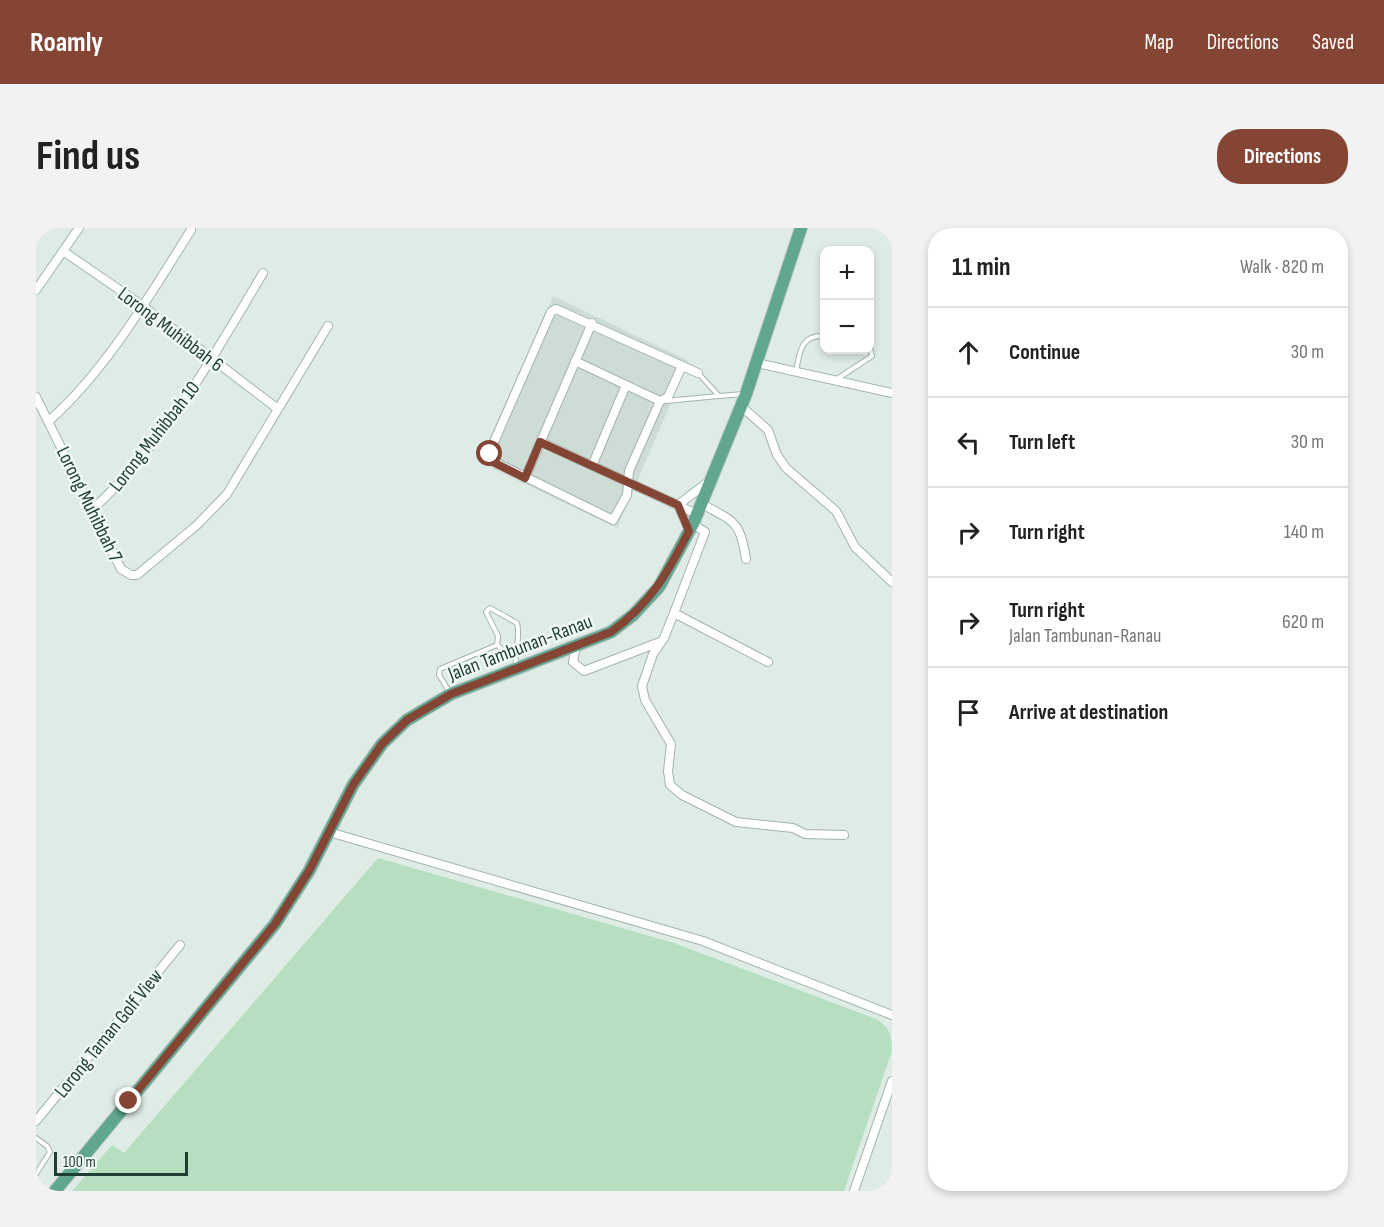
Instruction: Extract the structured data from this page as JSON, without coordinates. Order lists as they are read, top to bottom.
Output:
{
  "streets": {
    "main road": ["Jalan Tambunan-Ranau"],
    "street": [
      "Lorong Muhibbah 6",
      "Lorong Muhibbah 10",
      "Lorong Muhibbah 7",
      "Lorong Taman Golf View"
    ]
  },
  "crossings": [
    ["Lorong Muhibbah 6", "Lorong Muhibbah 10"],
    ["Lorong Muhibbah 6", "Lorong Muhibbah 7"],
    ["Lorong Muhibbah 10", "Lorong Muhibbah 7"]
  ],
  "scale_bar": "100 m",
  "page": {
    "header": "Roamly",
    "nav": ["Map", "Directions", "Saved"],
    "buttons": "Directions",
    "title": "Find us",
    "heading": ["11 min", "Walk · 820 m"],
    "map_buttons": ["+", "−"],
    "list": [
      ["Continue", "30 m"],
      ["Turn left", "30 m"],
      ["Turn right", "140 m"],
      ["Turn right", "Jalan Tambunan-Ranau", "620 m"],
      "Arrive at destination"
    ],
    "scale": "100 m"
  }
}
